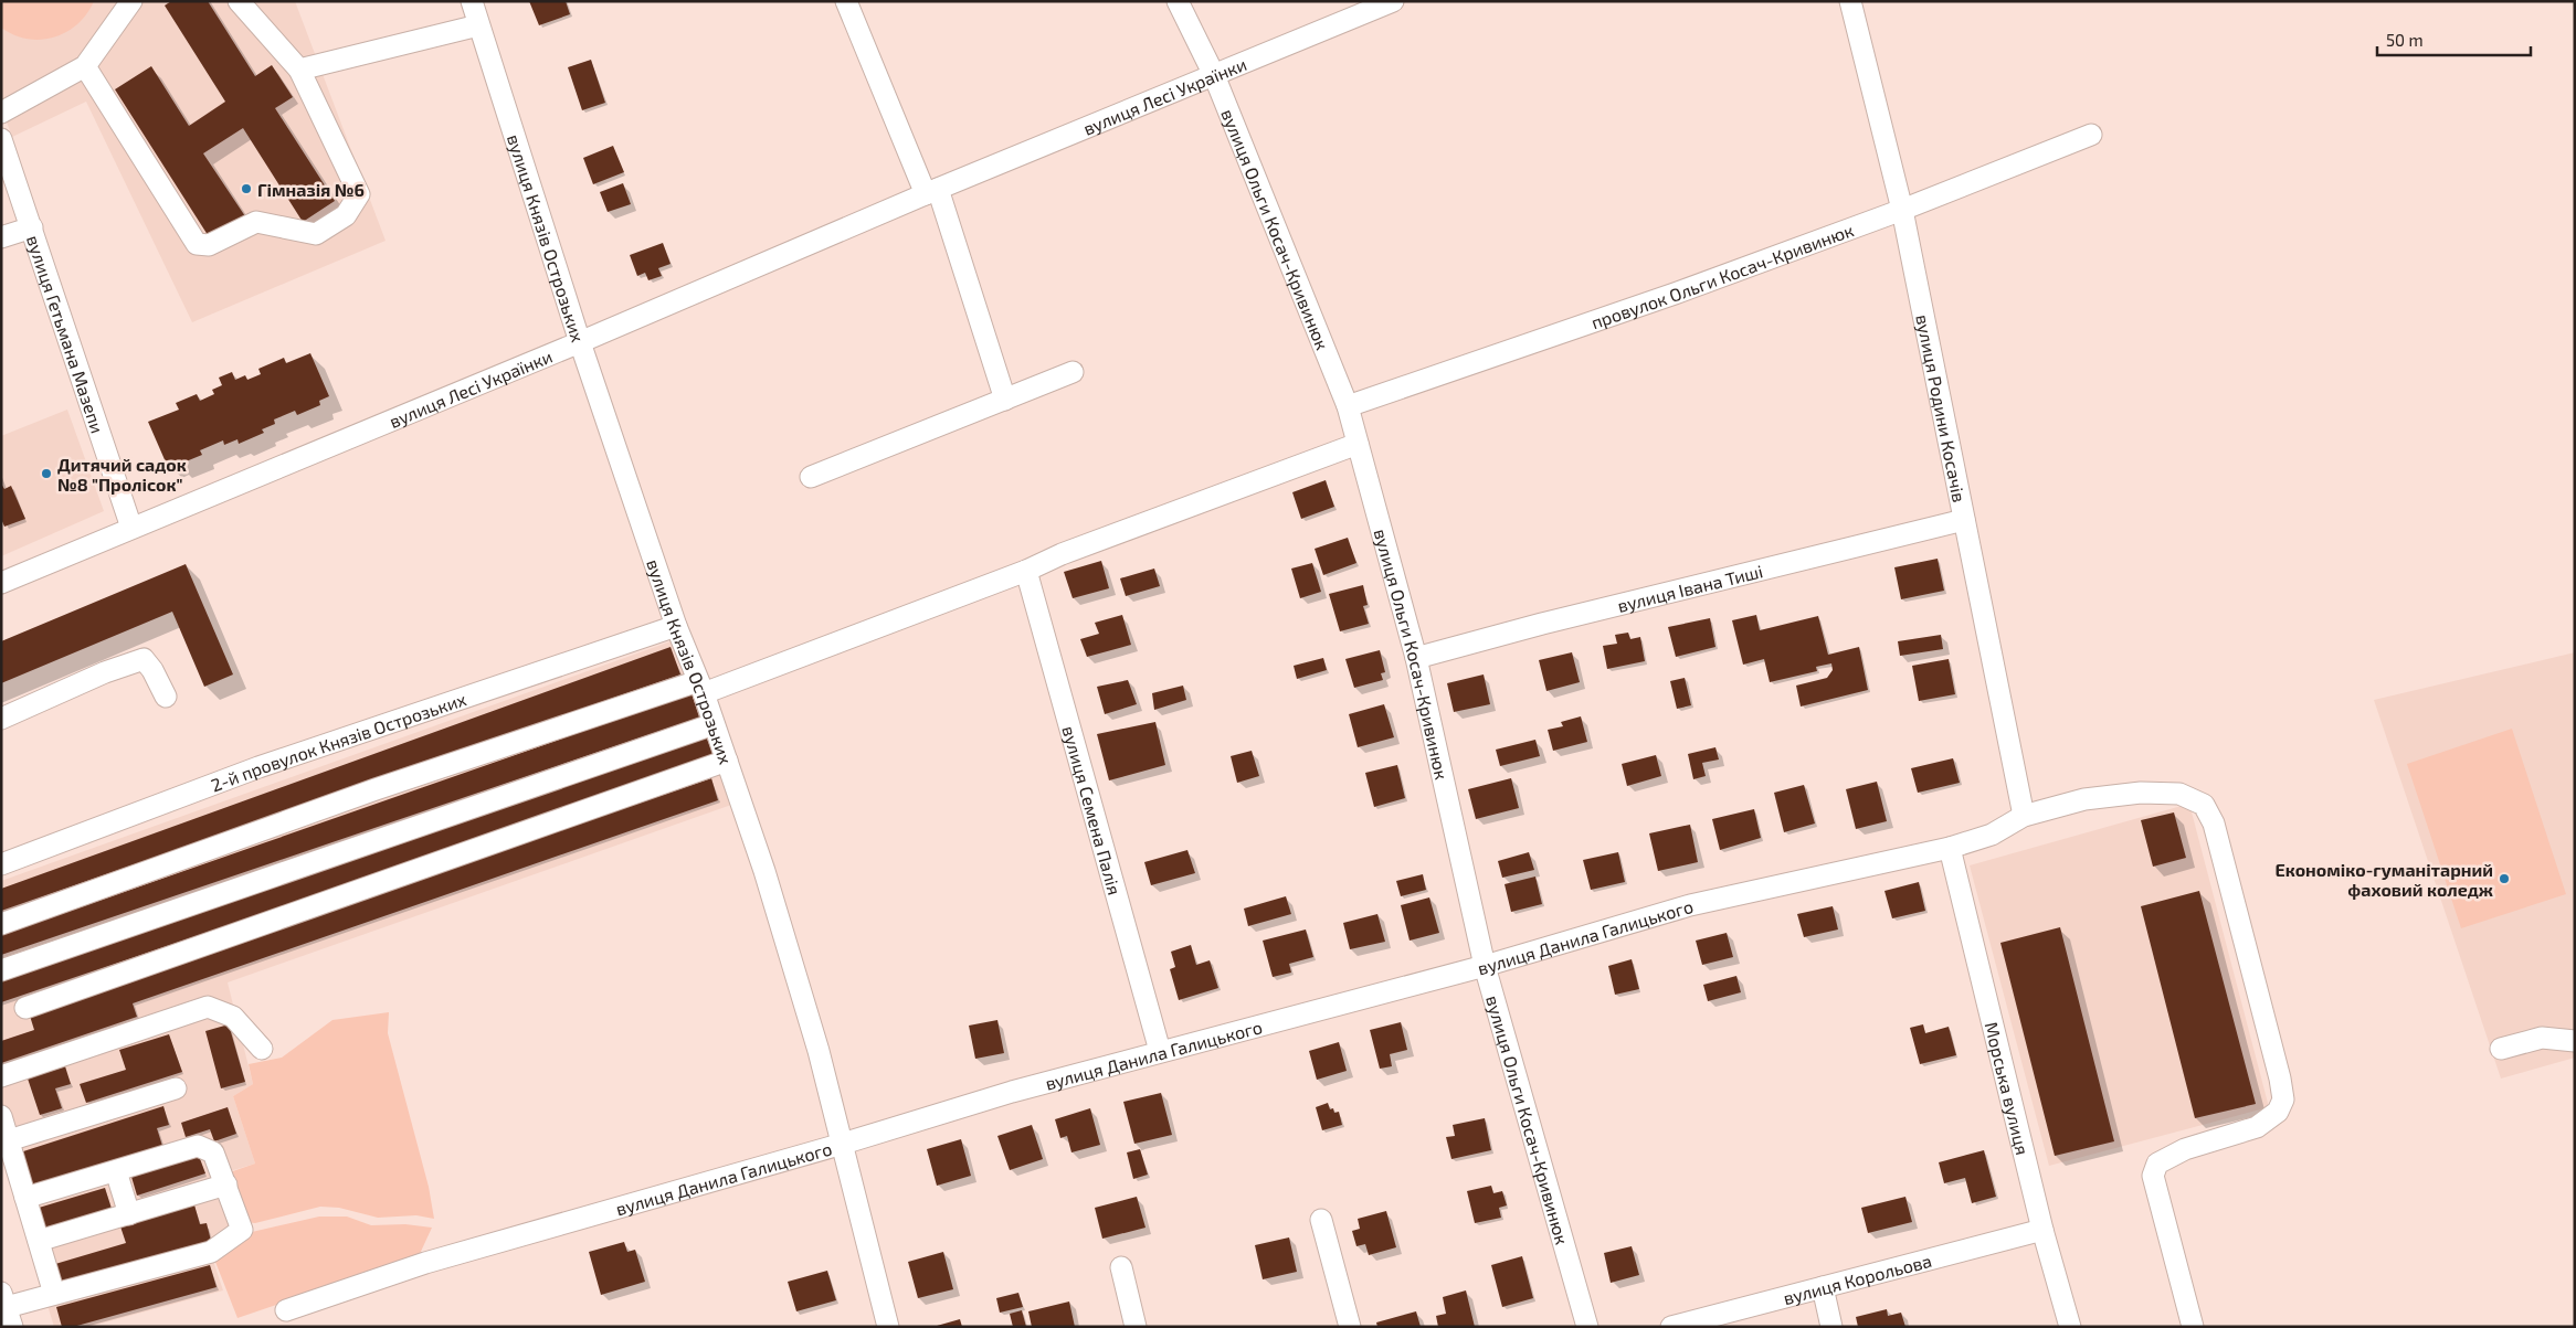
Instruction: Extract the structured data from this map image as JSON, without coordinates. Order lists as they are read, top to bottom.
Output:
{
  "streets": {
    "street": [
      "вулиця Лесі Українки",
      "вулиця Ольги Косач-Кривинюк",
      "вулиця Князів Острозьких",
      "провулок Ольги Косач-Кривинюк",
      "вулиця Гетьмана Мазепи",
      "вулиця Родини Косачів",
      "вулиця Івана Тиші",
      "2-й провулок Князів Острозьких",
      "вулиця Семена Палія",
      "вулиця Данила Галицького",
      "Морська вулиця",
      "вулиця Корольова"
    ]
  },
  "crossings": [
    ["вулиця Лесі Українки", "вулиця Ольги Косач-Кривинюк"],
    ["вулиця Лесі Українки", "вулиця Князів Острозьких"],
    ["вулиця Лесі Українки", "вулиця Гетьмана Мазепи"],
    ["вулиця Ольги Косач-Кривинюк", "провулок Ольги Косач-Кривинюк"],
    ["вулиця Ольги Косач-Кривинюк", "вулиця Івана Тиші"],
    ["вулиця Ольги Косач-Кривинюк", "вулиця Данила Галицького"],
    ["вулиця Князів Острозьких", "2-й провулок Князів Острозьких"],
    ["вулиця Князів Острозьких", "вулиця Данила Галицького"],
    ["провулок Ольги Косач-Кривинюк", "вулиця Родини Косачів"],
    ["вулиця Родини Косачів", "вулиця Івана Тиші"],
    ["вулиця Родини Косачів", "вулиця Данила Галицького"],
    ["вулиця Семена Палія", "вулиця Данила Галицького"],
    ["вулиця Данила Галицького", "Морська вулиця"],
    ["Морська вулиця", "вулиця Корольова"]
  ],
  "places": ["Гімназія №6", "Дитячий садок №8 \"Пролісок\"", "Економіко-гуманітарний фаховий коледж"],
  "scale_bar": "50 m"
}
